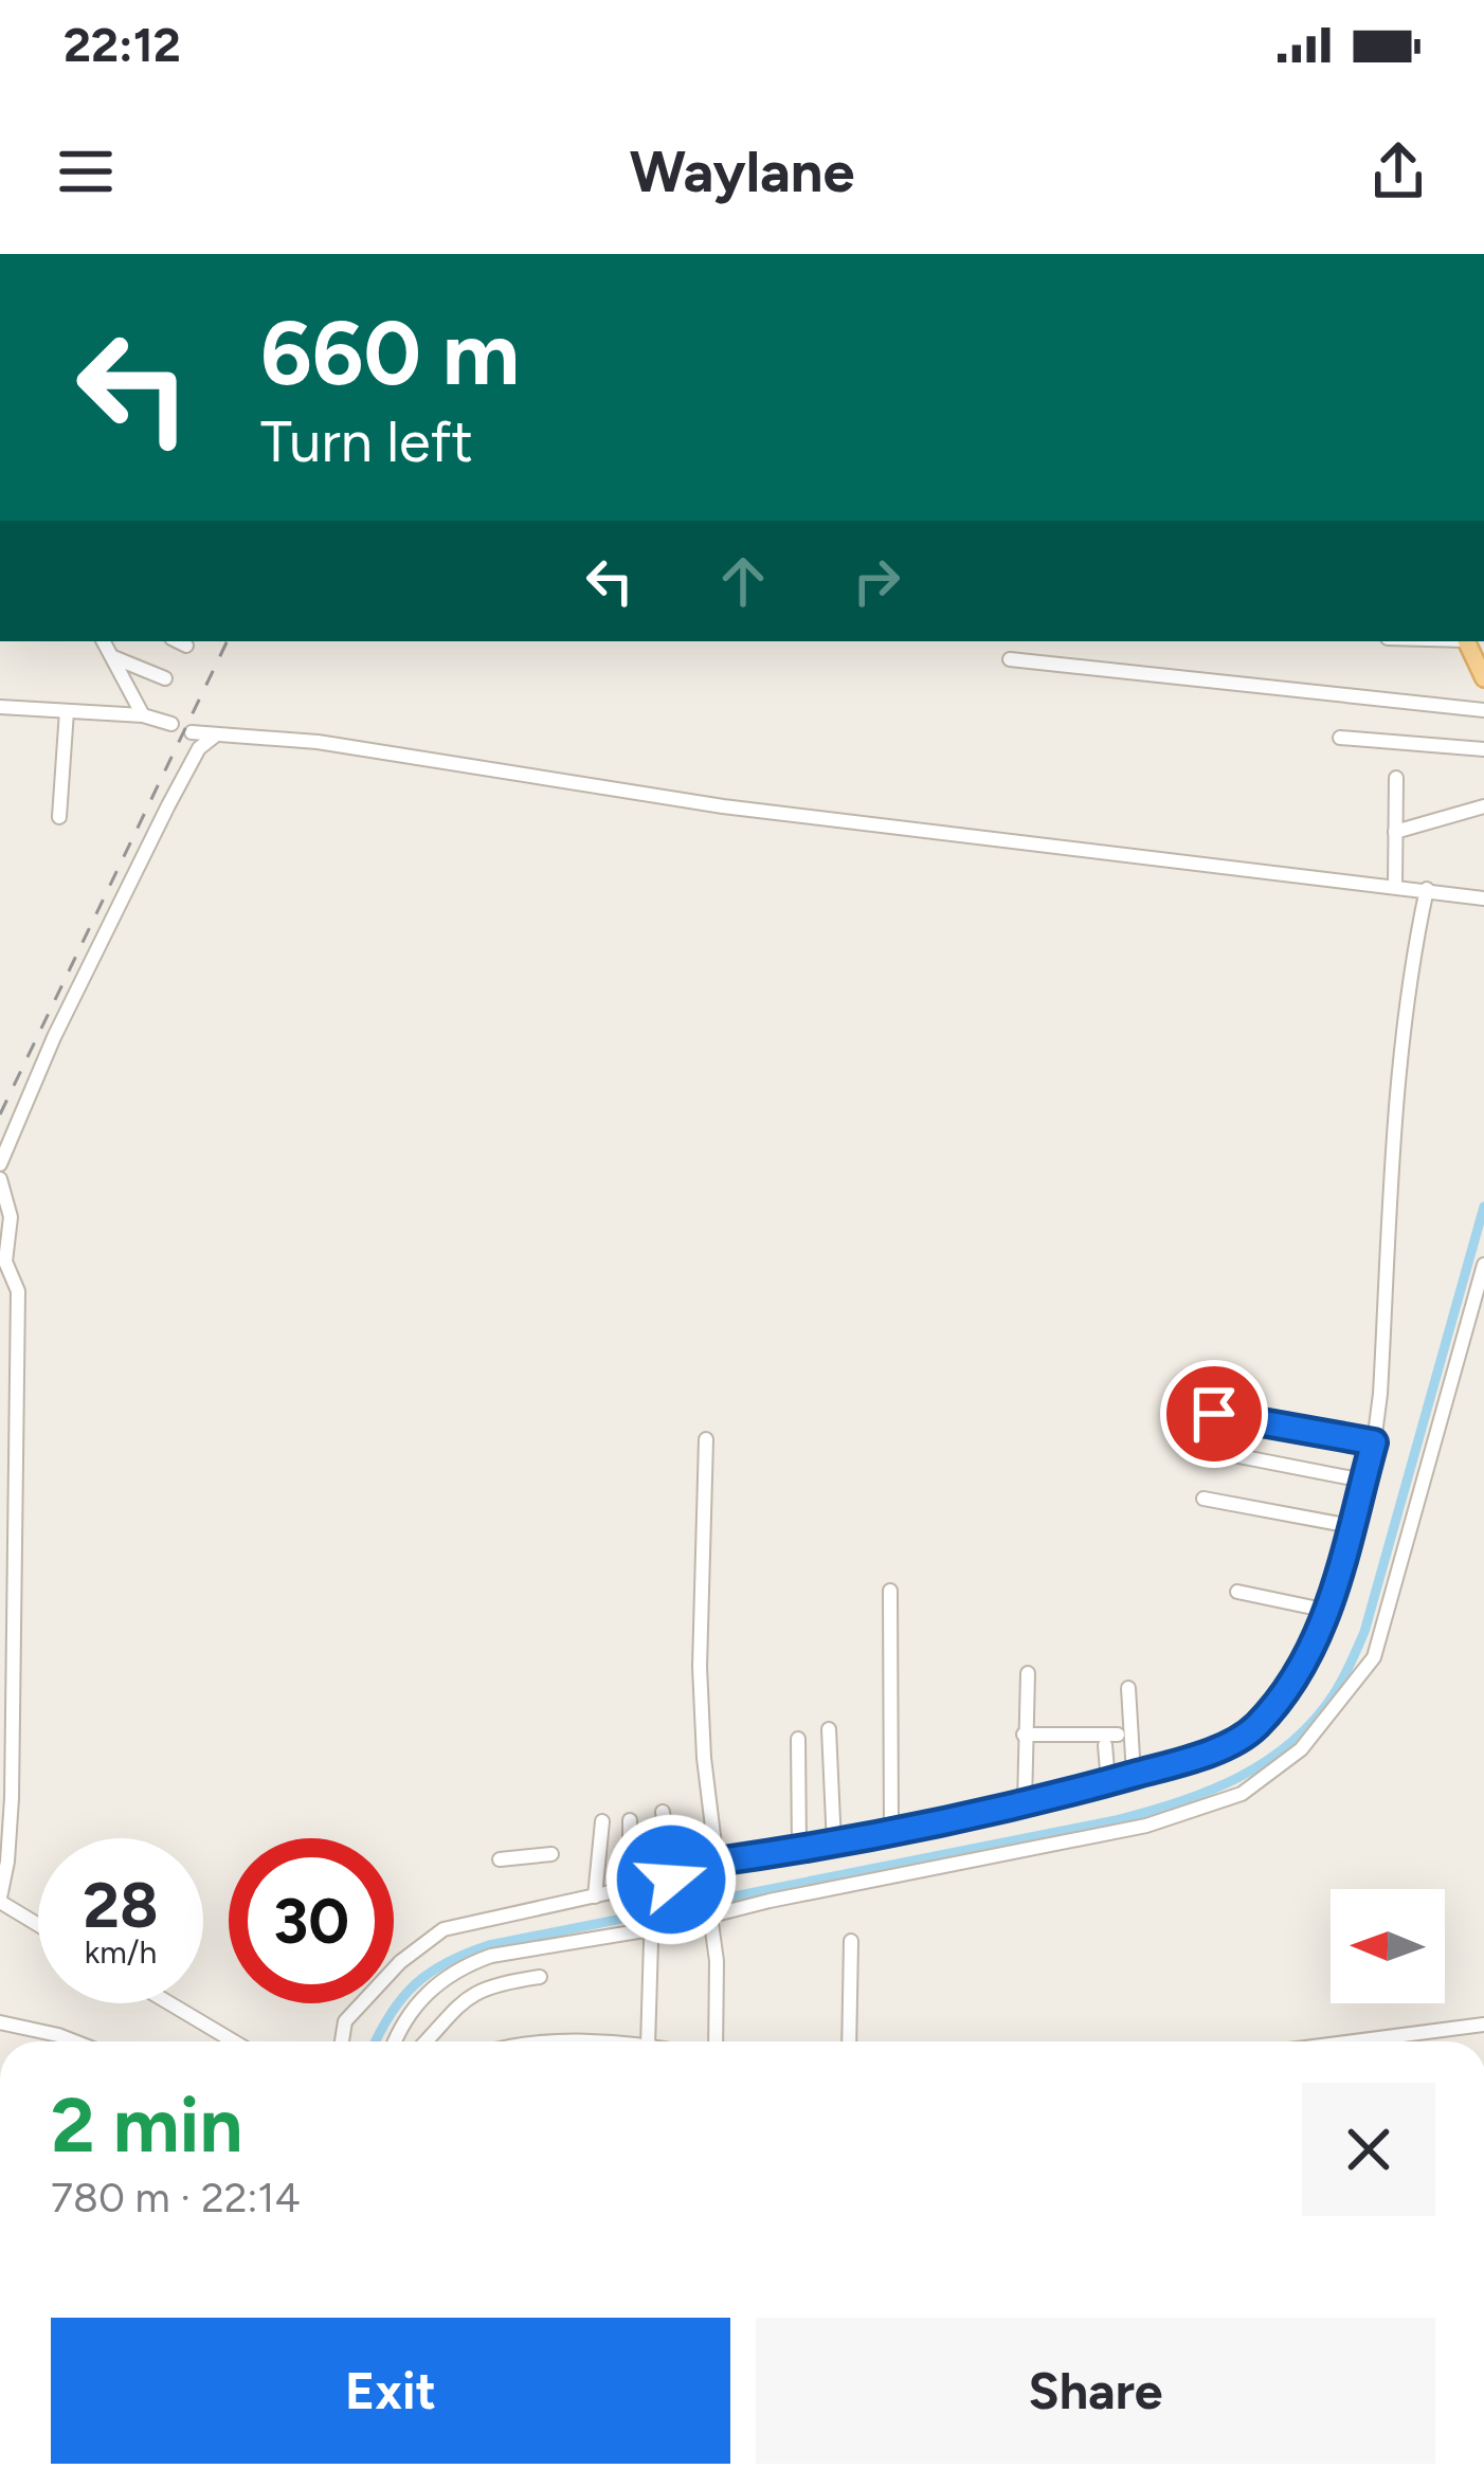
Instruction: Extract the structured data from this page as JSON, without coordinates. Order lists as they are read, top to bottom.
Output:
{
  "north": "left",
  "page": {
    "status": "22:12",
    "header": "Waylane",
    "turn": ["660 m", "Turn left"],
    "speed": "28 km/h",
    "limit": "30",
    "heading": ["2 min", "780 m · 22:14"],
    "buttons": ["Exit", "Share"]
  }
}
